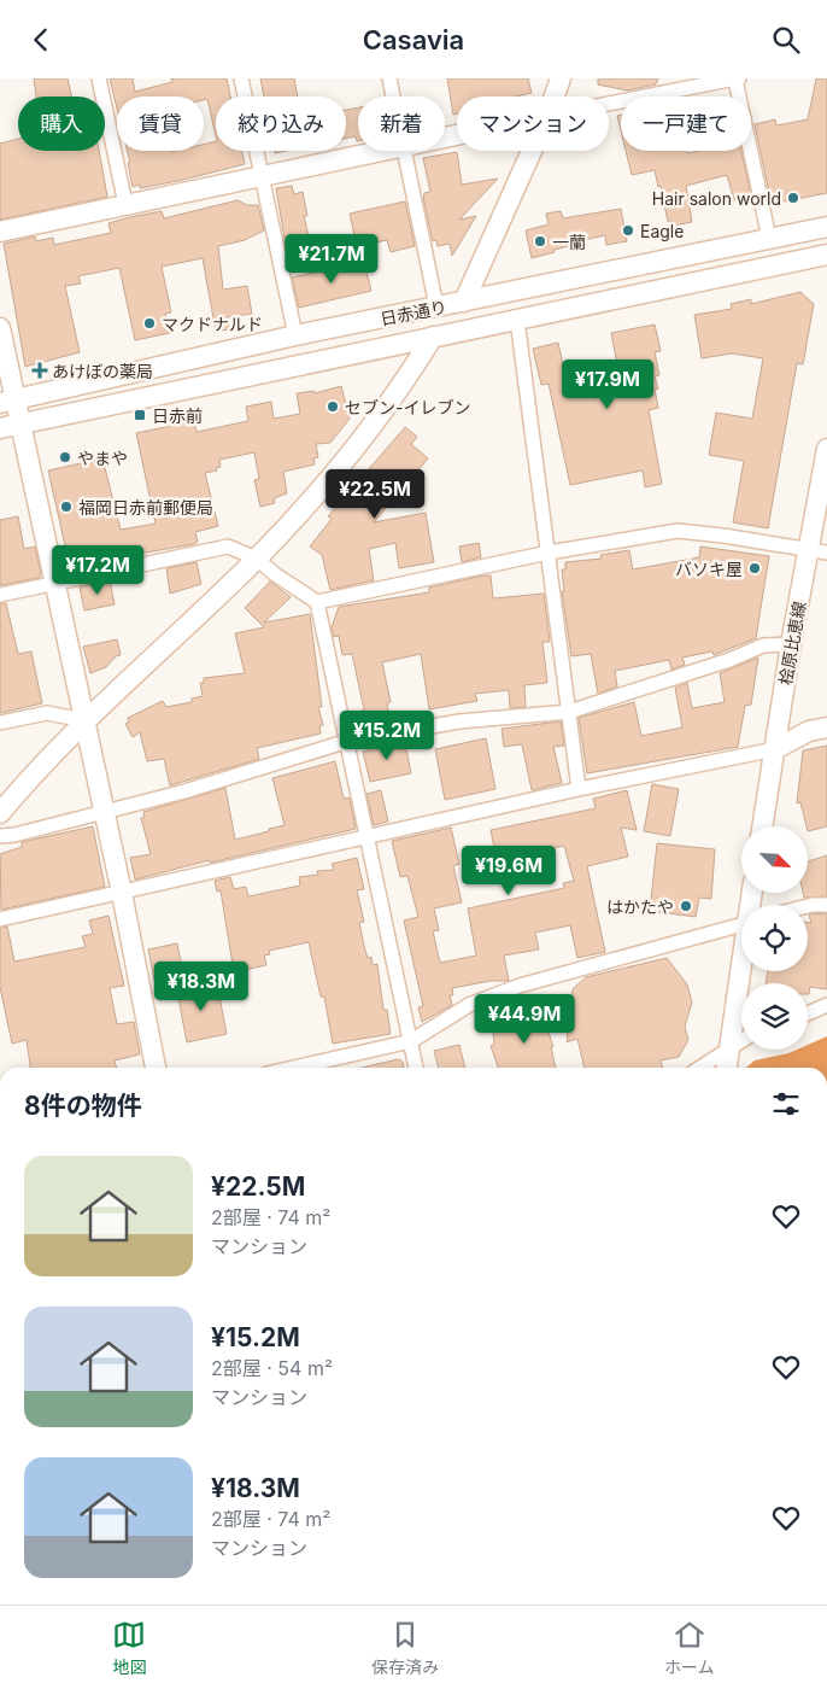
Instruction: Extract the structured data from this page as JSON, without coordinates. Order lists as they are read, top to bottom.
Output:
{
  "streets": {
    "street": ["日赤通り", "桧原比恵線"]
  },
  "places": {
    "other": [
      "Hair salon world",
      "Eagle",
      "一蘭",
      "マクドナルド",
      "セブン-イレブン",
      "やまや",
      "福岡日赤前郵便局",
      "バソキ屋",
      "はかたや"
    ],
    "health": ["あけぼの薬局"],
    "transit": ["日赤前"]
  },
  "north": "bottom right",
  "page": {
    "header": "Casavia",
    "chip": [
      "購入",
      "賃貸",
      "絞り込み",
      "新着",
      "マンション",
      "一戸建て"
    ],
    "price": [
      "¥21.7M",
      "¥17.9M",
      "¥22.5M",
      "¥17.2M",
      "¥15.2M",
      "¥19.6M",
      "¥18.3M",
      "¥44.9M"
    ],
    "heading": "8件の物件",
    "list": [
      {
        "name": "¥22.5M",
        "note": "2部屋 · 74 m² · マンション"
      },
      {
        "name": "¥15.2M",
        "note": "2部屋 · 54 m² · マンション"
      },
      {
        "name": "¥18.3M",
        "note": "2部屋 · 74 m² · マンション"
      }
    ],
    "tabs": ["地図", "保存済み", "ホーム"]
  }
}
